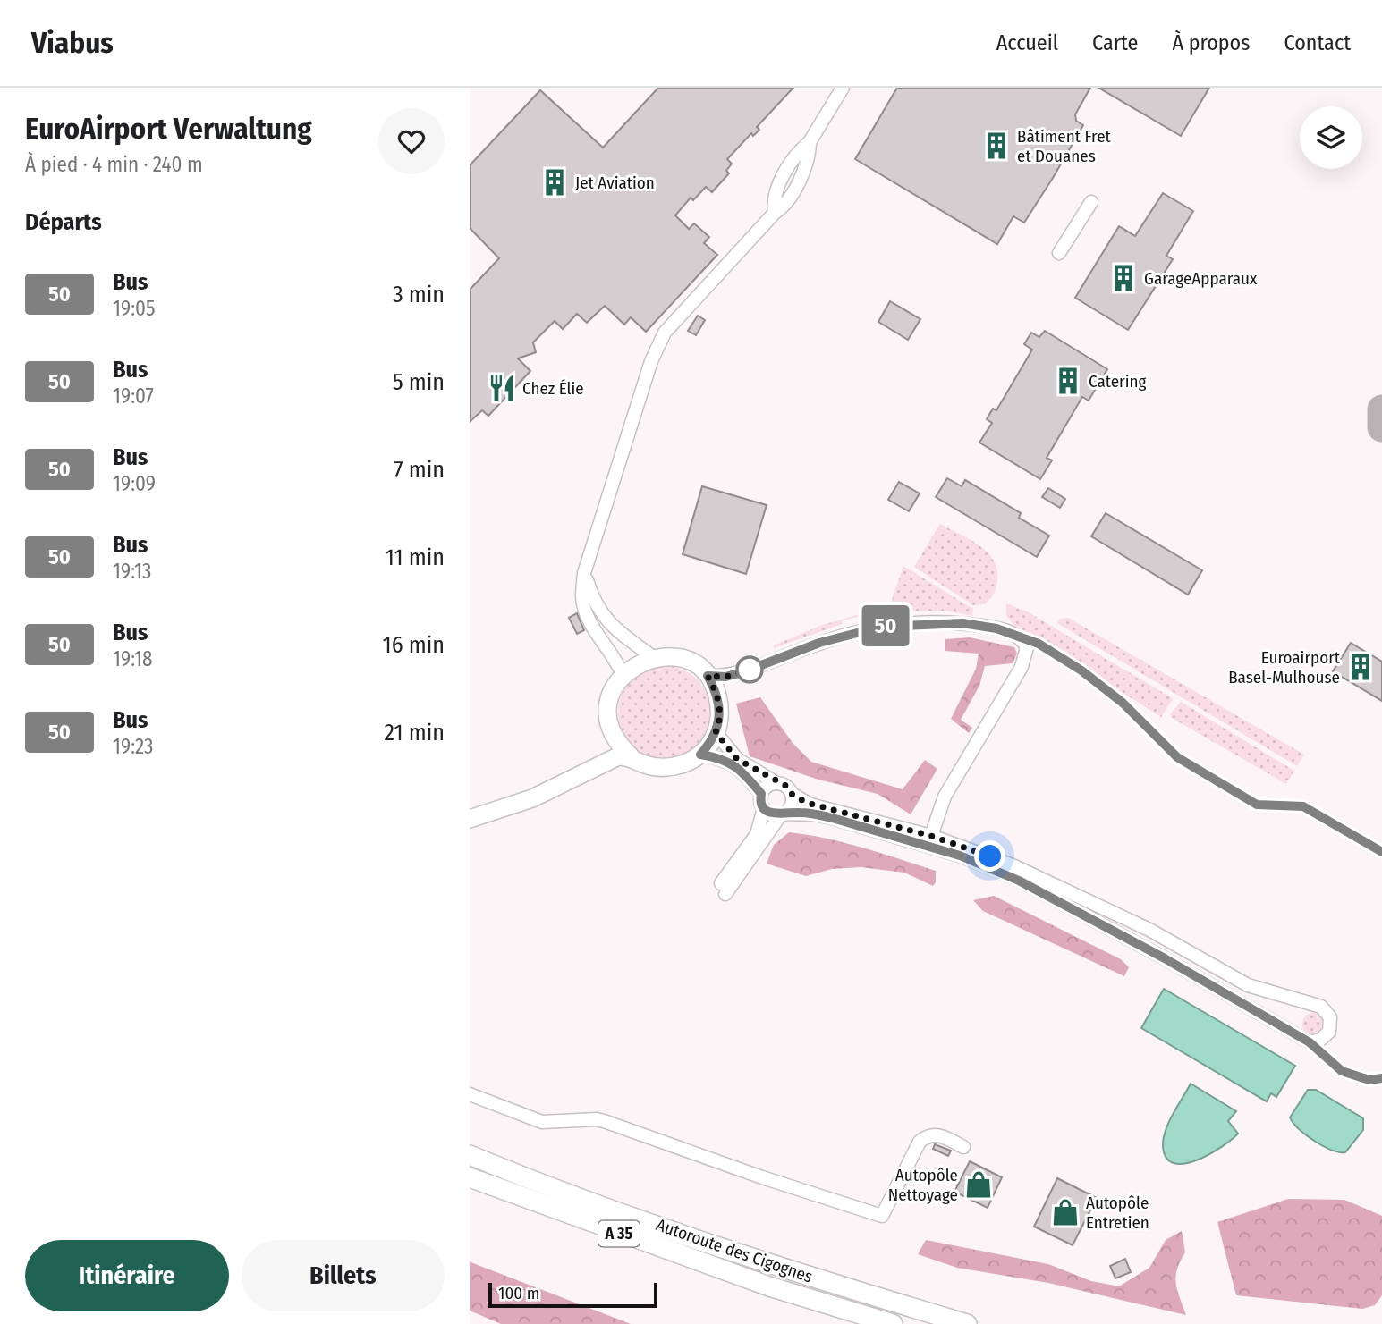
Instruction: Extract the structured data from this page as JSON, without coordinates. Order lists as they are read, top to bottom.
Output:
{
  "streets": {
    "highway": ["A 35", "Autoroute des Cigognes"]
  },
  "places": {
    "building": [
      "Bâtiment Fret et Douanes",
      "Jet Aviation",
      "GarageApparaux",
      "Catering",
      "Euroairport Basel-Mulhouse"
    ],
    "restaurant": ["Chez Élie"],
    "shop": ["Autopôle Nettoyage", "Autopôle Entretien"]
  },
  "lines": ["bus line 50"],
  "scale_bar": "100 m",
  "page": {
    "header": "Viabus",
    "nav": [
      "Accueil",
      "Carte",
      "À propos",
      "Contact"
    ],
    "heading": [
      ["EuroAirport Verwaltung", "À pied · 4 min · 240 m"],
      "Départs"
    ],
    "on_map": "50",
    "list": [
      {
        "mark": "50",
        "name": "Bus",
        "note": "19:05",
        "value": "3 min"
      },
      {
        "mark": "50",
        "name": "Bus",
        "note": "19:07",
        "value": "5 min"
      },
      {
        "mark": "50",
        "name": "Bus",
        "note": "19:09",
        "value": "7 min"
      },
      {
        "mark": "50",
        "name": "Bus",
        "note": "19:13",
        "value": "11 min"
      },
      {
        "mark": "50",
        "name": "Bus",
        "note": "19:18",
        "value": "16 min"
      },
      {
        "mark": "50",
        "name": "Bus",
        "note": "19:23",
        "value": "21 min"
      }
    ],
    "buttons": ["Itinéraire", "Billets"],
    "scale": "100 m"
  }
}
